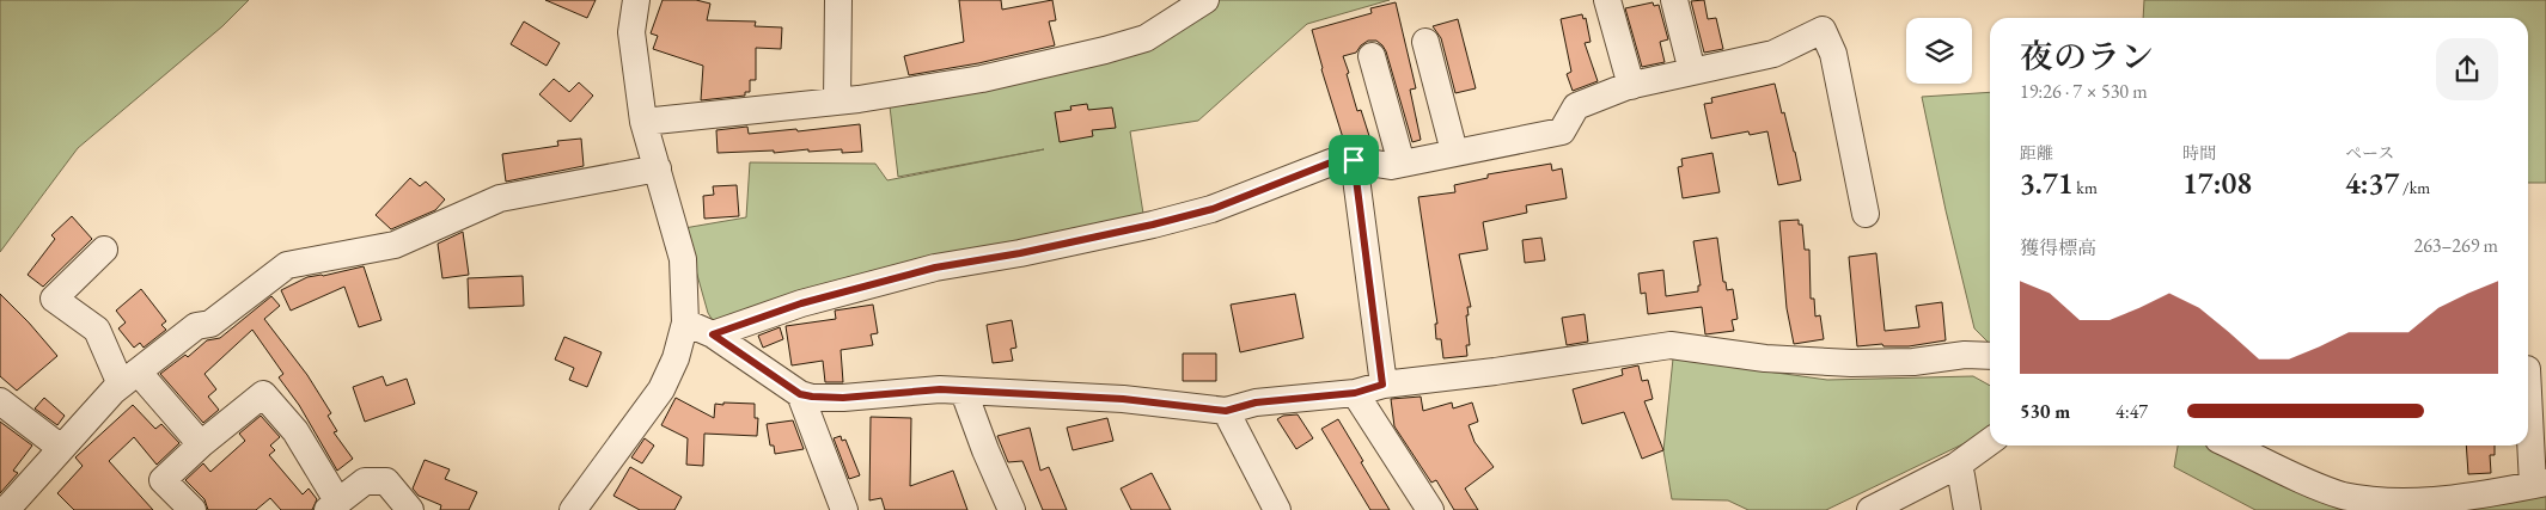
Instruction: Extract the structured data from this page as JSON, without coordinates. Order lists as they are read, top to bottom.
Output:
{
  "page": {
    "heading": ["夜のラン", "19:26 · 7 × 530 m"],
    "stats": [
      ["距離", "3.71 km"],
      ["時間", "17:08"],
      ["ペース", "4:37 /km"]
    ],
    "chart": ["獲得標高", "263–269 m"],
    "list": [
      {
        "name": "530 m",
        "note": "4:47"
      }
    ]
  }
}
